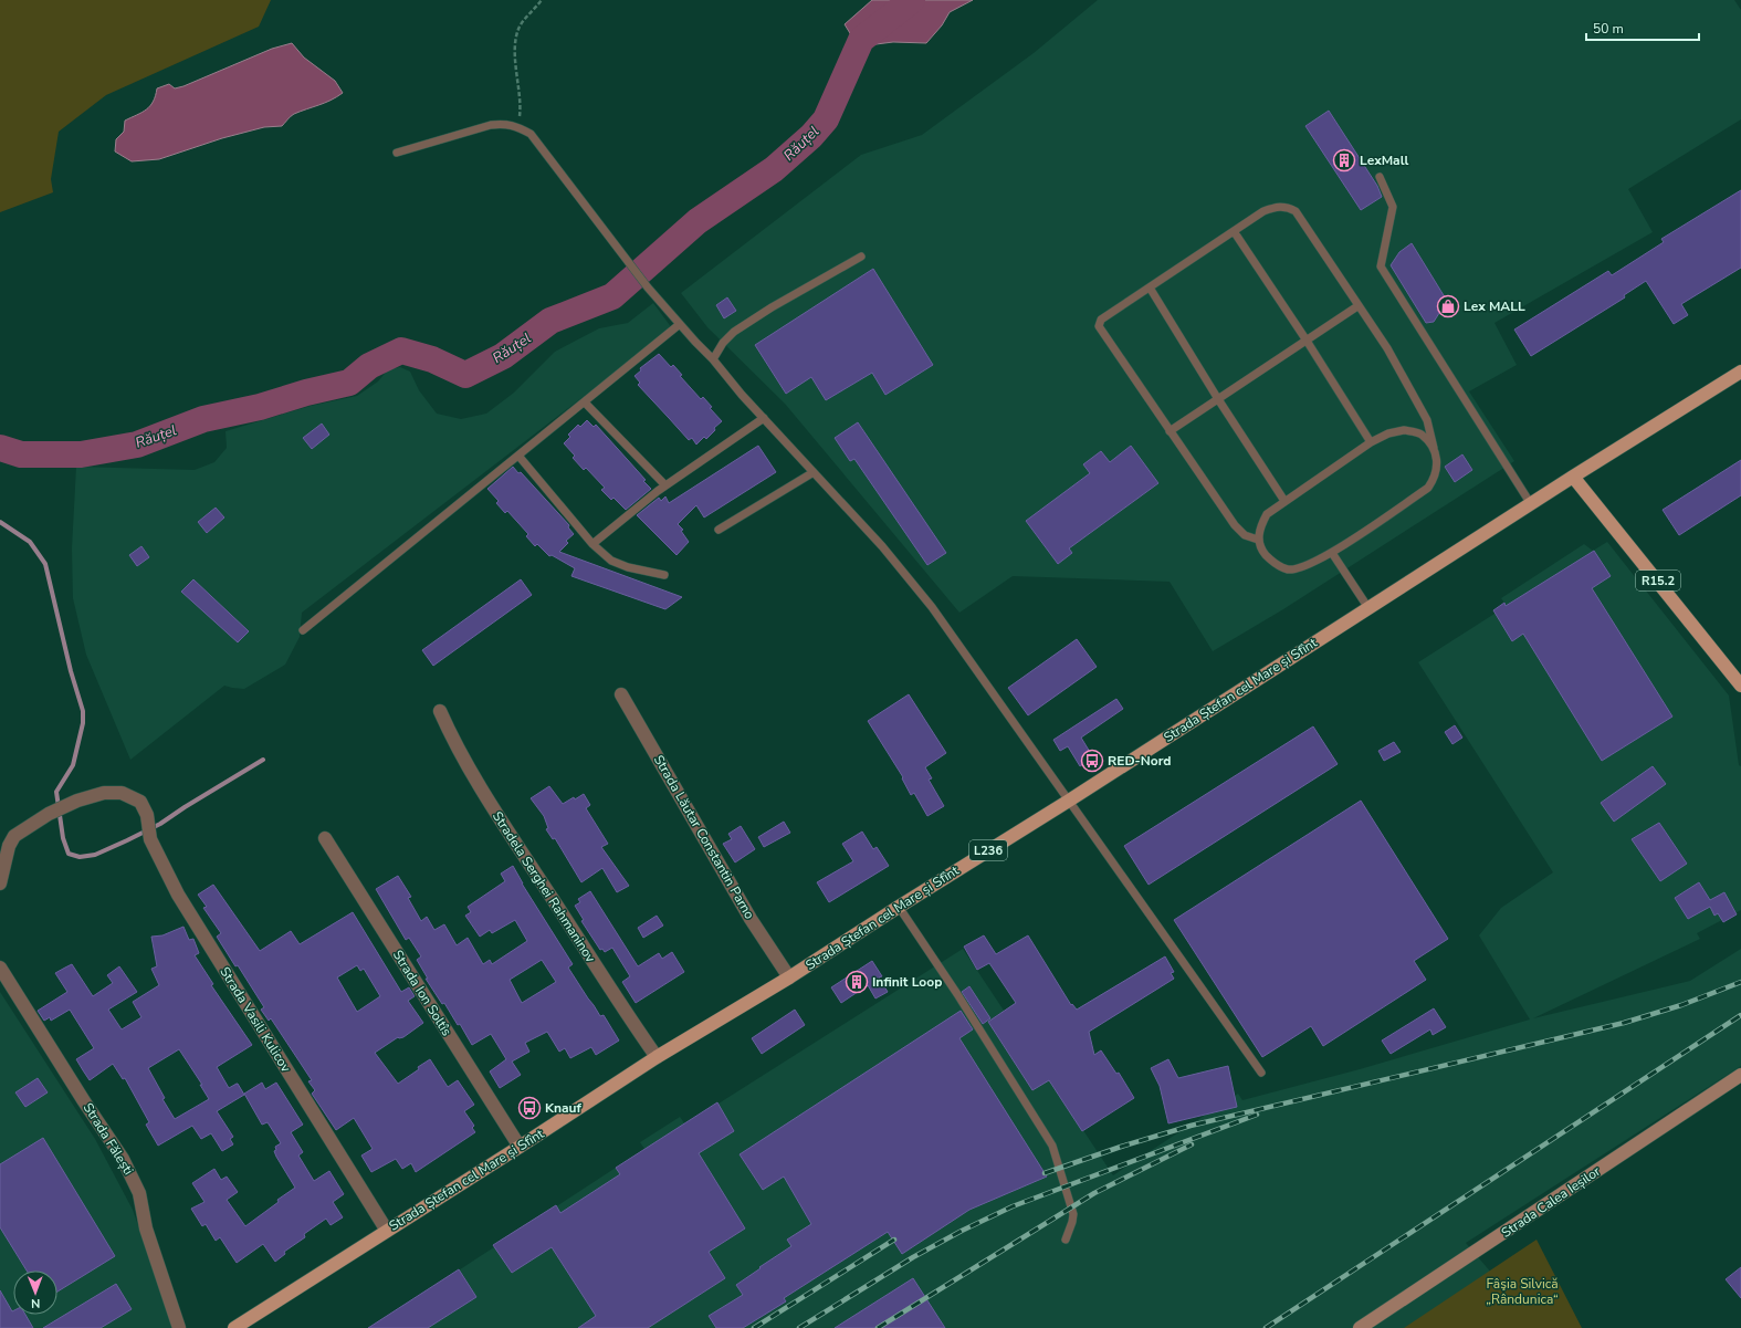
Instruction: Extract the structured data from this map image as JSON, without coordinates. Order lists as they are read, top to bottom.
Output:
{
  "streets": {
    "main road": ["R15.2", "Strada Ștefan cel Mare și Sfînt", "L236"],
    "street": [
      "Strada Lăutar Constantin Parno",
      "Stradela Serghei Rahmaninov",
      "Strada Ion Soltîs",
      "Strada Vasili Kulicov",
      "Strada Fălești",
      "Strada Calea Ieșilor"
    ]
  },
  "crossings": [
    ["R15.2", "Strada Ștefan cel Mare și Sfînt"],
    ["Strada Ștefan cel Mare și Sfînt", "Strada Lăutar Constantin Parno"],
    ["Strada Ștefan cel Mare și Sfînt", "Stradela Serghei Rahmaninov"],
    ["Strada Ștefan cel Mare și Sfînt", "Strada Ion Soltîs"],
    ["Strada Ștefan cel Mare și Sfînt", "Strada Vasili Kulicov"]
  ],
  "water": ["Răuțel"],
  "parks": ["Fâşia Silvică „Rândunica“"],
  "places": {
    "building": ["LexMall", "Infinit Loop"],
    "shop": ["Lex MALL"],
    "bus stop": ["RED-Nord", "Knauf"]
  },
  "scale_bar": "50 m",
  "north": "bottom"
}
